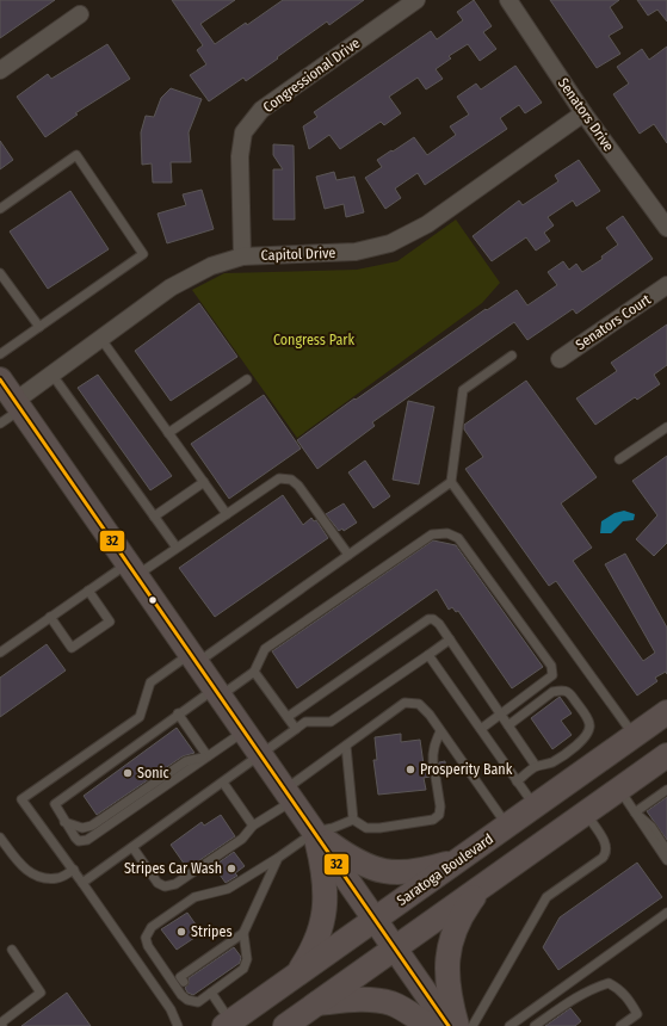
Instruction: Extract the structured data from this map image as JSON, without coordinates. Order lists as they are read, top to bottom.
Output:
{
  "streets": {
    "main road": ["Saratoga Boulevard"],
    "street": [
      "Congressional Drive",
      "Senators Drive",
      "Capitol Drive",
      "Senators Court"
    ]
  },
  "crossings": [
    ["Congressional Drive", "Capitol Drive"],
    ["Senators Drive", "Capitol Drive"]
  ],
  "parks": ["Congress Park"],
  "places": [
    "Prosperity Bank",
    "Sonic",
    "Stripes Car Wash",
    "Stripes"
  ],
  "lines": ["transit line 32"]
}
